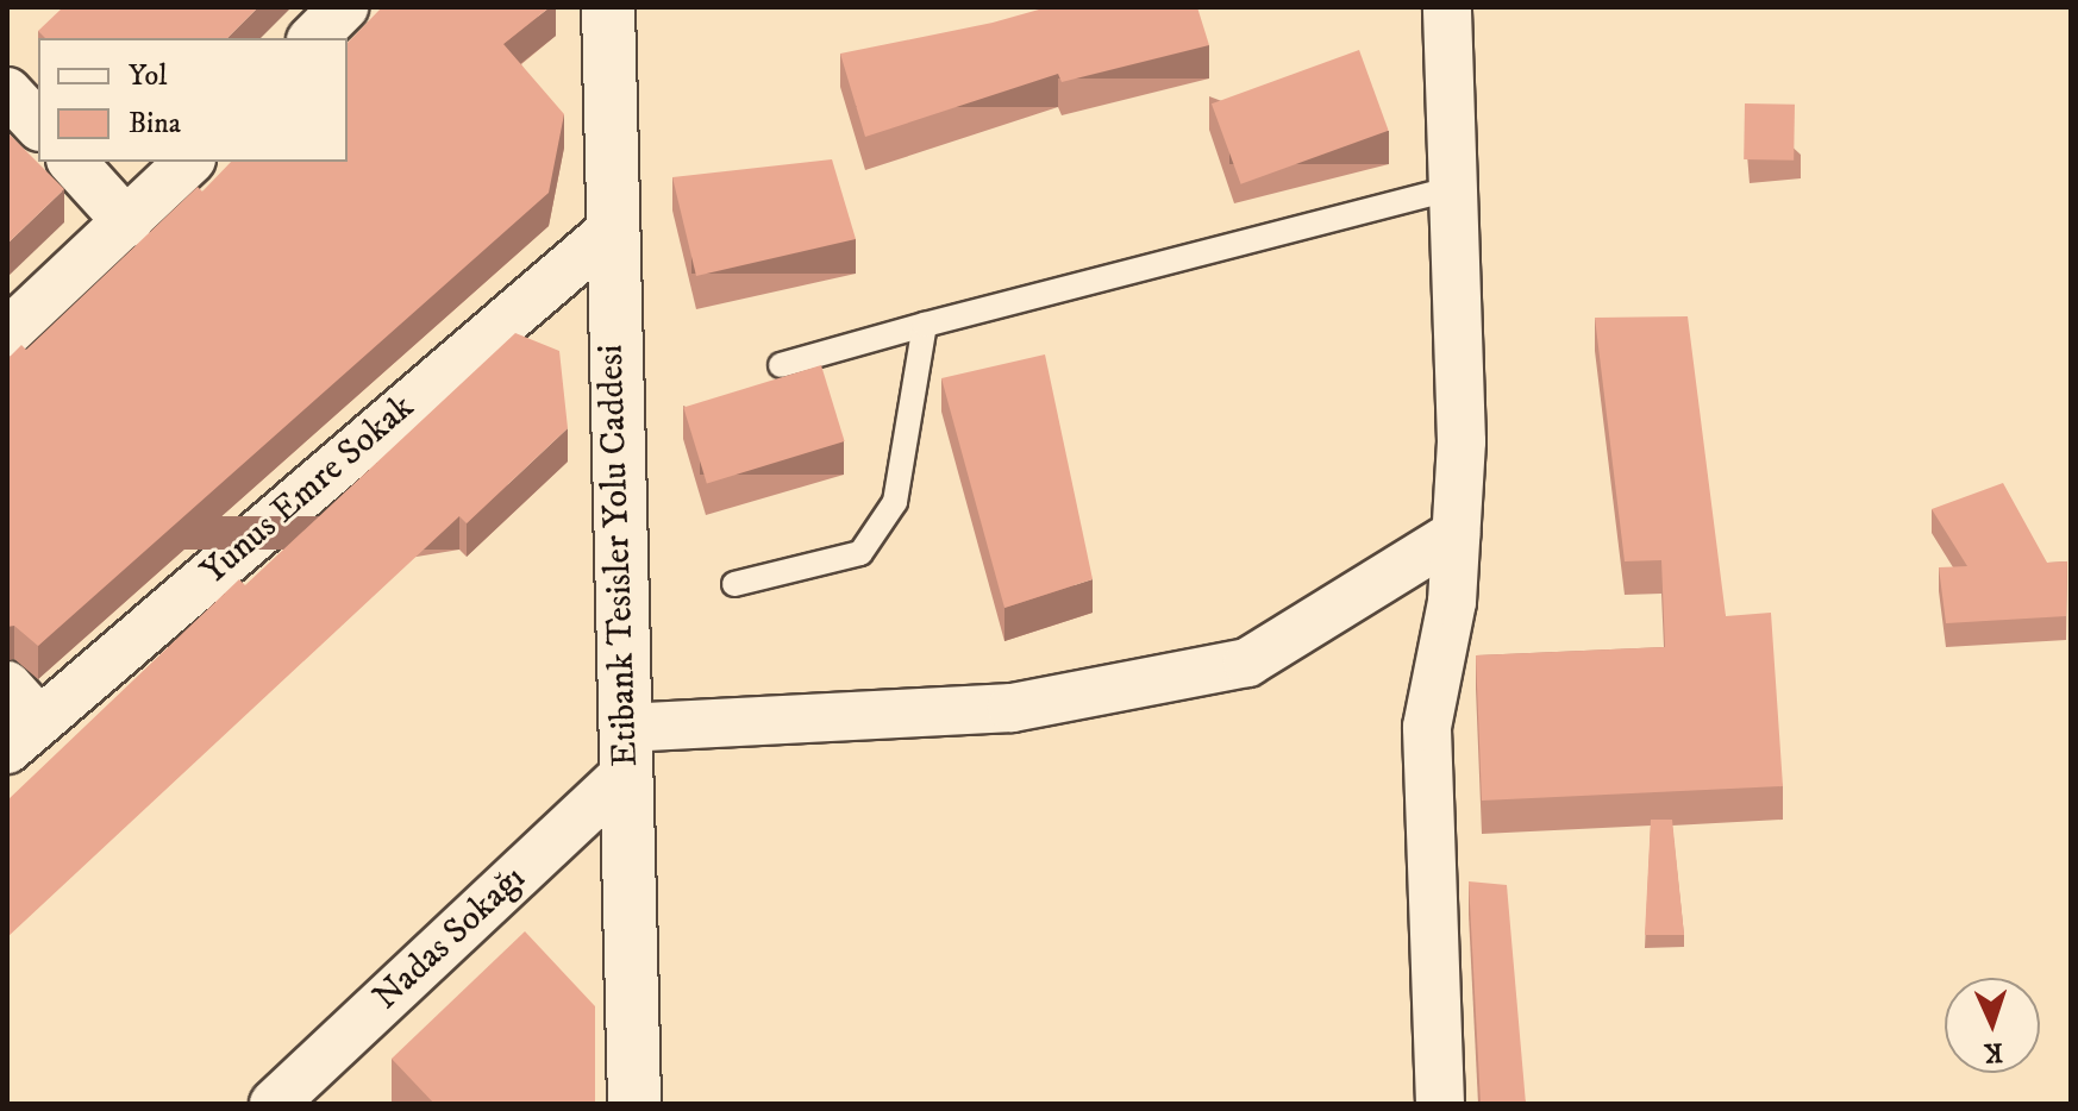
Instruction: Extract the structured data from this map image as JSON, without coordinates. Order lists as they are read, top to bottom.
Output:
{
  "streets": {
    "street": ["Yunus Emre Sokak", "Etibank Tesisler Yolu Caddesi", "Nadas Sokağı"]
  },
  "crossings": [
    ["Yunus Emre Sokak", "Etibank Tesisler Yolu Caddesi"],
    ["Etibank Tesisler Yolu Caddesi", "Nadas Sokağı"]
  ],
  "legend": ["Yol", "Bina"],
  "north": "bottom"
}
